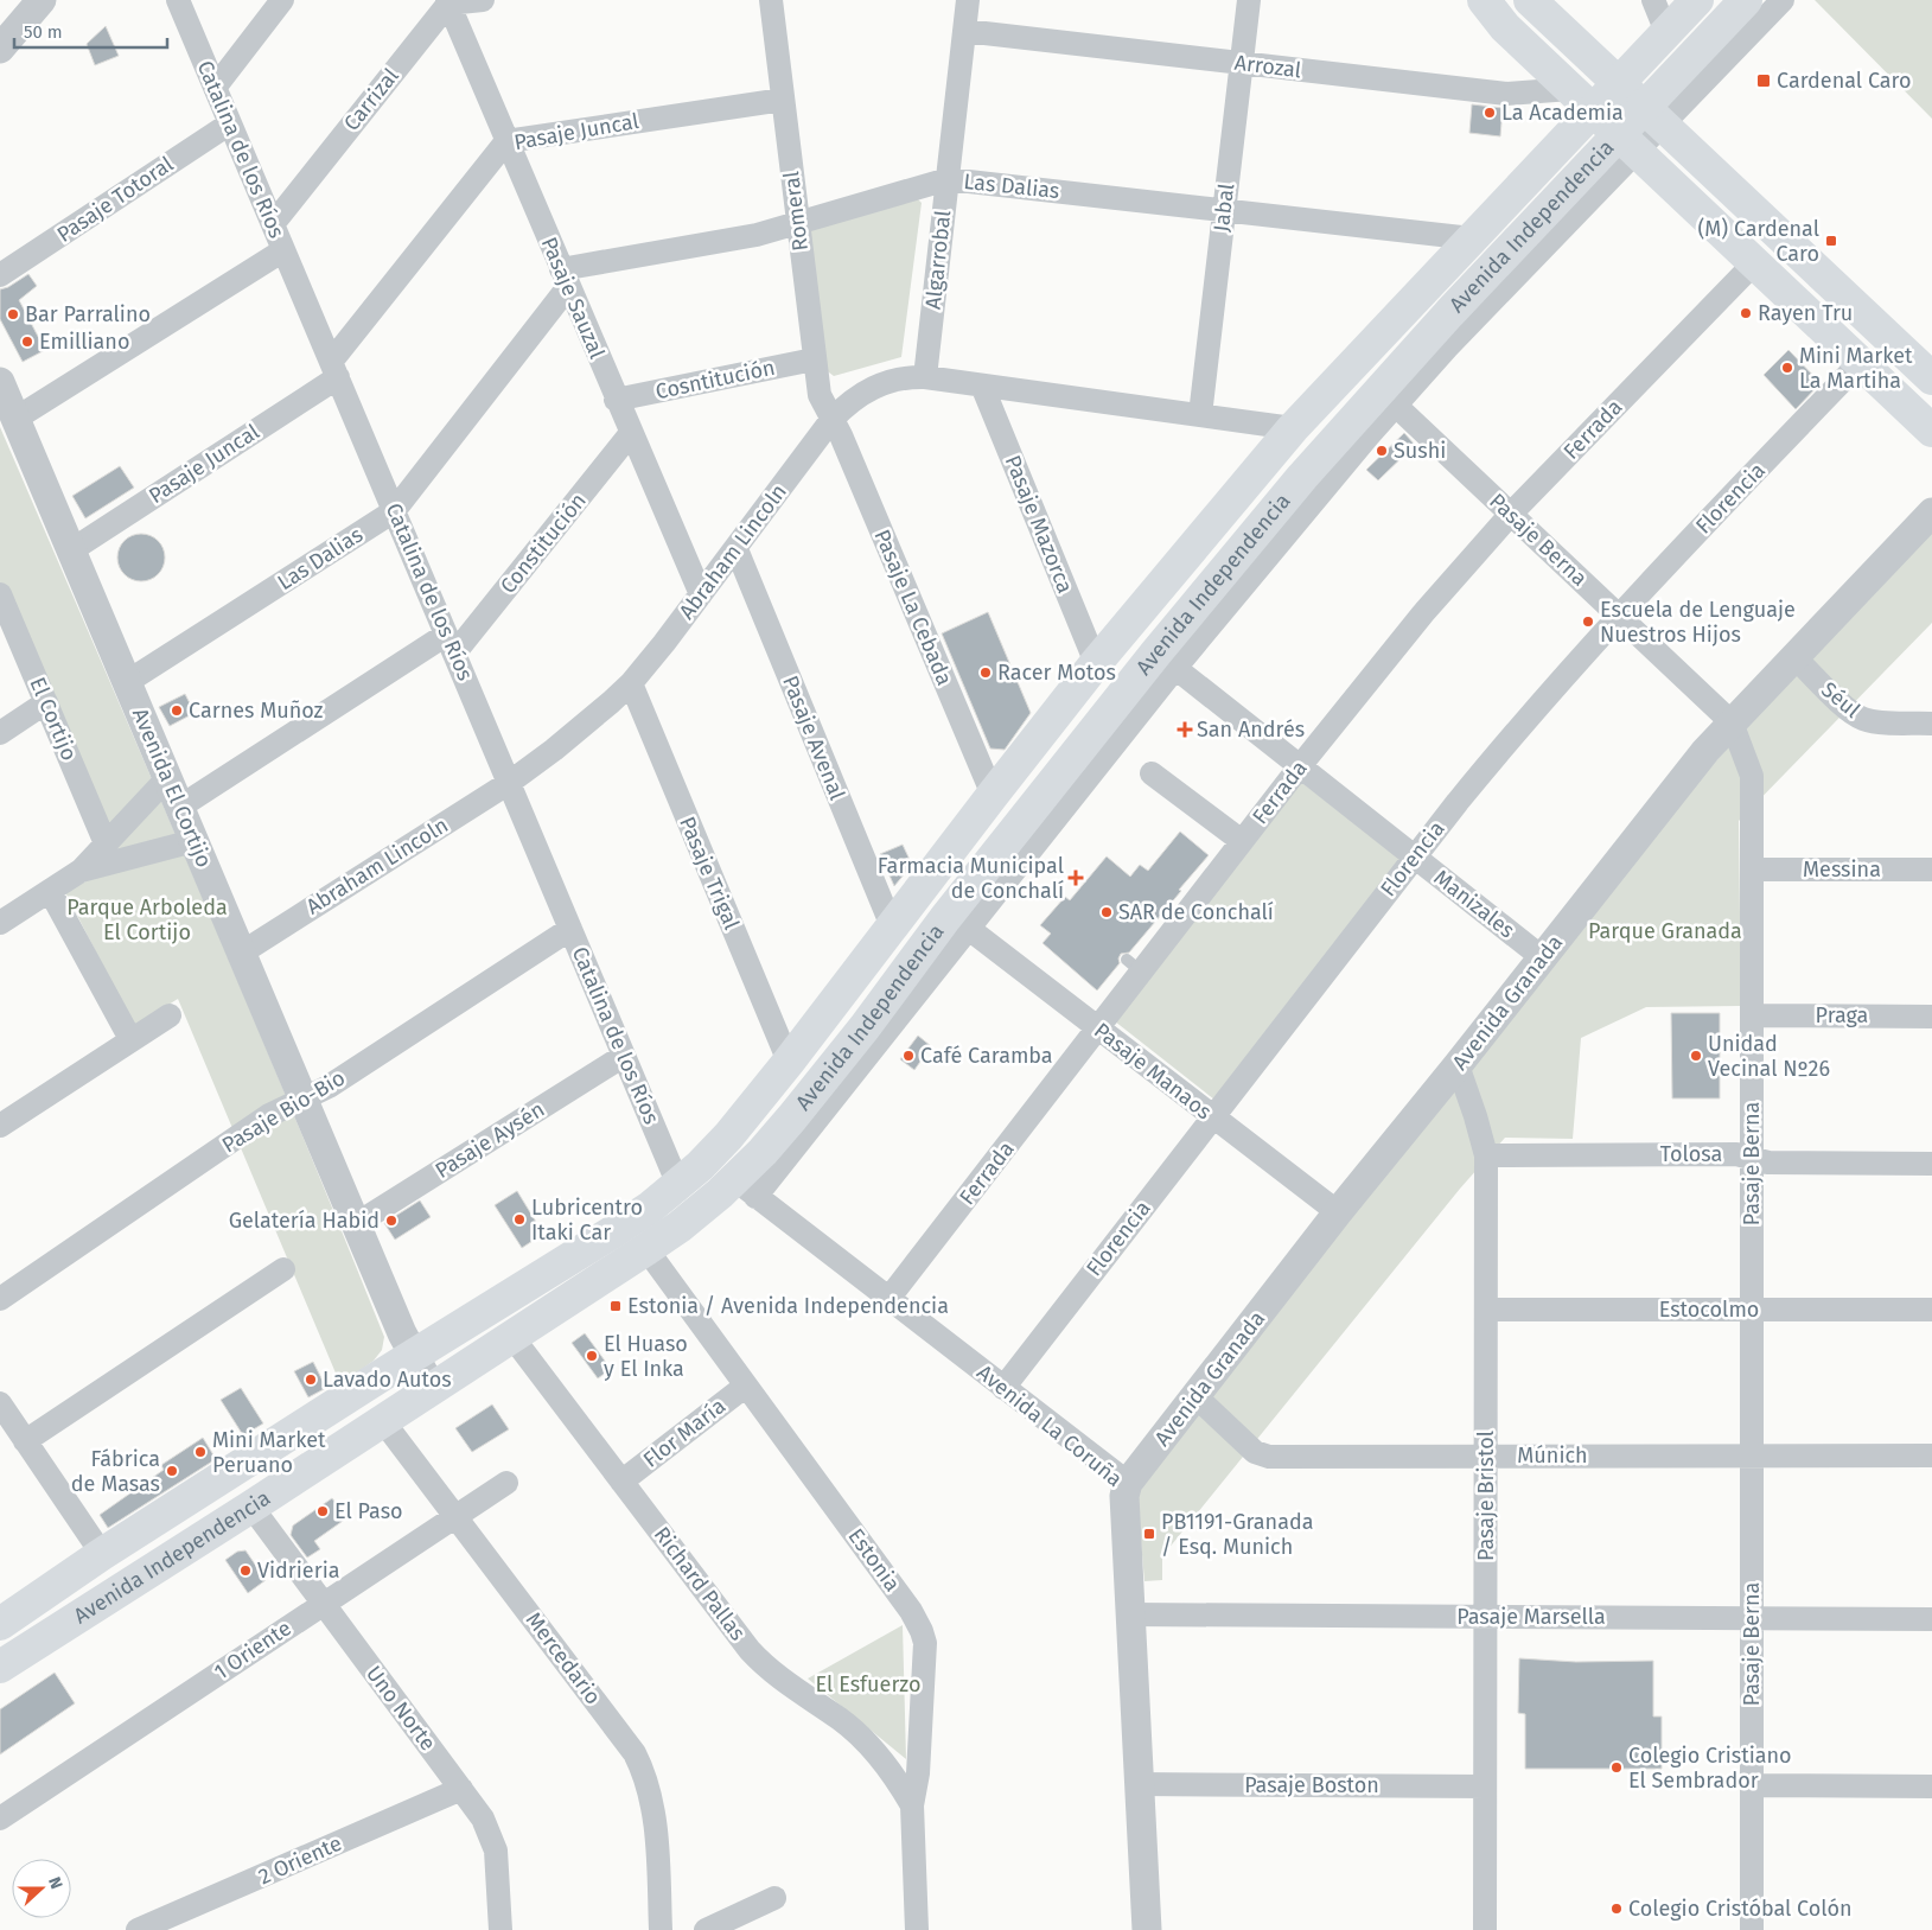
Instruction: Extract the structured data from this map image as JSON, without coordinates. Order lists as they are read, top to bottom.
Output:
{
  "streets": {
    "main road": ["Avenida Independencia"],
    "street": [
      "Arrozal",
      "Carrizal",
      "Pasaje Juncal",
      "Catalina de los Ríos",
      "Las Dalias",
      "Pasaje Totoral",
      "Jabal",
      "Romeral",
      "Algarrobal",
      "Pasaje Sauzal",
      "Cosntitución",
      "Ferrada",
      "Florencia",
      "Pasaje Mazorca",
      "Pasaje Berna",
      "Constitución",
      "Abraham Lincoln",
      "Pasaje La Cebada",
      "Séul",
      "El Cortijo",
      "Pasaje Avenal",
      "Avenida El Cortijo",
      "Messina",
      "Pasaje Trigal",
      "Manizales",
      "Avenida Granada",
      "Praga",
      "Pasaje Manaos",
      "Pasaje Bio-Bio",
      "Pasaje Aysén",
      "Tolosa",
      "Estocolmo",
      "Avenida La Coruña",
      "Flor María",
      "Múnich",
      "Pasaje Bristol",
      "Estonia",
      "Richard Pallas",
      "Pasaje Marsella",
      "1 Oriente",
      "Mercedario",
      "Uno Norte",
      "Pasaje Boston",
      "2 Oriente"
    ]
  },
  "crossings": [
    ["Arrozal", "Jabal"],
    ["Arrozal", "Avenida Independencia"],
    ["Arrozal", "Algarrobal"],
    ["Carrizal", "Catalina de los Ríos"],
    ["Carrizal", "Pasaje Sauzal"],
    ["Pasaje Juncal", "Catalina de los Ríos"],
    ["Pasaje Juncal", "Romeral"],
    ["Pasaje Juncal", "Pasaje Sauzal"],
    ["Pasaje Juncal", "Avenida El Cortijo"],
    ["Catalina de los Ríos", "Las Dalias"],
    ["Catalina de los Ríos", "Pasaje Totoral"],
    ["Catalina de los Ríos", "Avenida Independencia"],
    ["Catalina de los Ríos", "Constitución"],
    ["Catalina de los Ríos", "Abraham Lincoln"],
    ["Catalina de los Ríos", "Pasaje Bio-Bio"],
    ["Catalina de los Ríos", "Pasaje Aysén"],
    ["Las Dalias", "Jabal"],
    ["Las Dalias", "Romeral"],
    ["Las Dalias", "Avenida Independencia"],
    ["Las Dalias", "Algarrobal"],
    ["Las Dalias", "Pasaje Sauzal"],
    ["Las Dalias", "Avenida El Cortijo"],
    ["Jabal", "Abraham Lincoln"],
    ["Romeral", "Cosntitución"],
    ["Romeral", "Abraham Lincoln"],
    ["Romeral", "Pasaje La Cebada"],
    ["Avenida Independencia", "Pasaje Mazorca"],
    ["Avenida Independencia", "Pasaje Berna"],
    ["Avenida Independencia", "Abraham Lincoln"],
    ["Avenida Independencia", "Pasaje La Cebada"],
    ["Avenida Independencia", "Pasaje Avenal"],
    ["Avenida Independencia", "Avenida El Cortijo"],
    ["Avenida Independencia", "Pasaje Trigal"],
    ["Avenida Independencia", "Manizales"],
    ["Avenida Independencia", "Pasaje Manaos"],
    ["Avenida Independencia", "Avenida La Coruña"],
    ["Avenida Independencia", "Estonia"],
    ["Avenida Independencia", "Richard Pallas"],
    ["Avenida Independencia", "Mercedario"],
    ["Avenida Independencia", "Uno Norte"],
    ["Algarrobal", "Abraham Lincoln"],
    ["Pasaje Sauzal", "Cosntitución"],
    ["Pasaje Sauzal", "Constitución"],
    ["Pasaje Sauzal", "Abraham Lincoln"],
    ["Ferrada", "Pasaje Berna"],
    ["Ferrada", "Manizales"],
    ["Ferrada", "Pasaje Manaos"],
    ["Ferrada", "Avenida La Coruña"],
    ["Florencia", "Pasaje Berna"],
    ["Florencia", "Manizales"],
    ["Florencia", "Pasaje Manaos"],
    ["Florencia", "Avenida La Coruña"],
    ["Pasaje Mazorca", "Abraham Lincoln"],
    ["Pasaje Berna", "Messina"],
    ["Pasaje Berna", "Avenida Granada"],
    ["Pasaje Berna", "Praga"],
    ["Pasaje Berna", "Tolosa"],
    ["Pasaje Berna", "Estocolmo"],
    ["Pasaje Berna", "Múnich"],
    ["Pasaje Berna", "Pasaje Marsella"],
    ["Constitución", "Avenida El Cortijo"],
    ["Abraham Lincoln", "Pasaje La Cebada"],
    ["Abraham Lincoln", "Pasaje Avenal"],
    ["Abraham Lincoln", "Avenida El Cortijo"],
    ["Abraham Lincoln", "Pasaje Trigal"],
    ["Séul", "Avenida Granada"],
    ["Avenida El Cortijo", "Pasaje Bio-Bio"],
    ["Avenida El Cortijo", "Pasaje Aysén"],
    ["Manizales", "Avenida Granada"],
    ["Avenida Granada", "Pasaje Manaos"],
    ["Avenida Granada", "Avenida La Coruña"],
    ["Avenida Granada", "Múnich"],
    ["Avenida Granada", "Pasaje Bristol"],
    ["Tolosa", "Pasaje Bristol"],
    ["Estocolmo", "Pasaje Bristol"],
    ["Avenida La Coruña", "Pasaje Marsella"],
    ["Avenida La Coruña", "Pasaje Boston"],
    ["Flor María", "Estonia"],
    ["Flor María", "Richard Pallas"],
    ["Múnich", "Pasaje Bristol"],
    ["Pasaje Bristol", "Pasaje Marsella"],
    ["Pasaje Bristol", "Pasaje Boston"],
    ["Estonia", "Richard Pallas"],
    ["1 Oriente", "Mercedario"],
    ["1 Oriente", "Uno Norte"],
    ["Uno Norte", "2 Oriente"]
  ],
  "parks": ["Parque Arboleda El Cortijo", "Parque Granada", "El Esfuerzo"],
  "places": {
    "transit": [
      "Cardenal Caro",
      "(M) Cardenal Caro",
      "Estonia / Avenida Independencia",
      "PB1191-Granada / Esq. Munich"
    ],
    "other": [
      "La Academia",
      "Rayen Tru",
      "Bar Parralino",
      "Emilliano",
      "Mini Market La Martiha",
      "Sushi",
      "Escuela de Lenguaje Nuestros Hijos",
      "Racer Motos",
      "Carnes Muñoz",
      "SAR de Conchalí",
      "Café Caramba",
      "Unidad Vecinal Nº26",
      "Lubricentro Itaki Car",
      "Gelatería Habid",
      "El Huaso y El Inka",
      "Lavado Autos",
      "Mini Market Peruano",
      "Fábrica de Masas",
      "El Paso",
      "Vidrieria",
      "Colegio Cristiano El Sembrador",
      "Colegio Cristóbal Colón"
    ],
    "health": ["San Andrés", "Farmacia Municipal de Conchalí"]
  },
  "scale_bar": "50 m",
  "north": "right"
}
